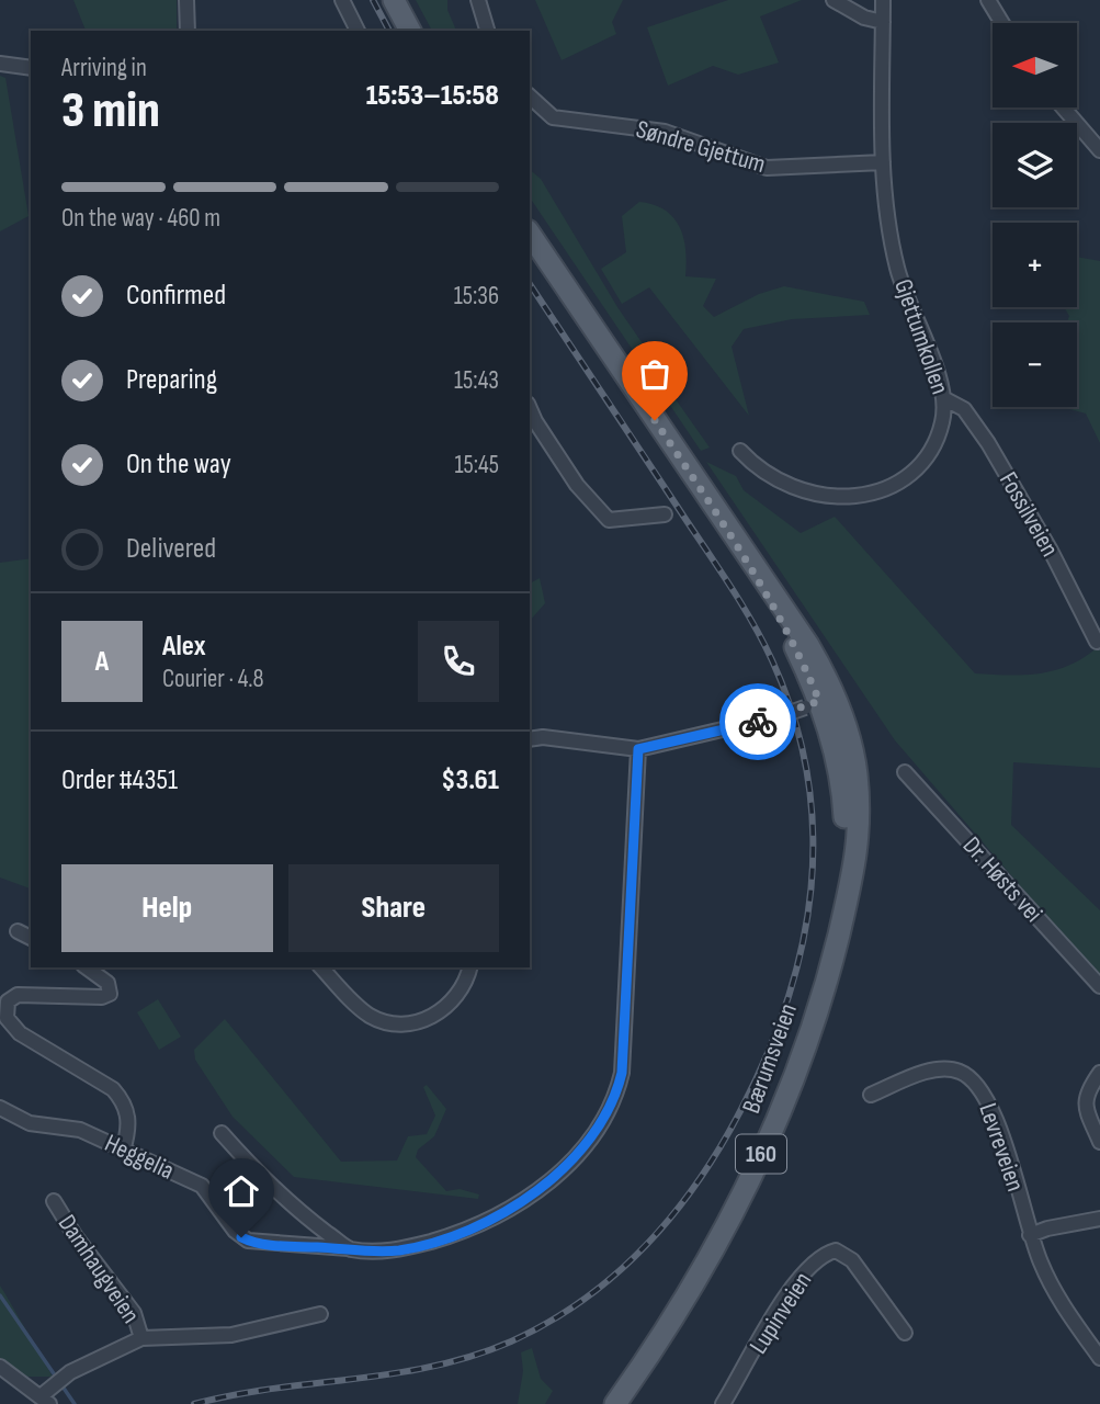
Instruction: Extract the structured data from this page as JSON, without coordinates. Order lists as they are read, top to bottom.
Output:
{
  "streets": {
    "main road": ["Bærumsveien", "160"],
    "street": [
      "Søndre Gjettum",
      "Gjettumkollen",
      "Fossilveien",
      "Dr. Høsts vei",
      "Levreveien",
      "Heggelia",
      "Damhaugveien",
      "Lupinveien"
    ]
  },
  "crossings": [
    ["Søndre Gjettum", "Gjettumkollen"],
    ["Gjettumkollen", "Fossilveien"]
  ],
  "north": "left",
  "page": {
    "map_buttons": ["+", "−"],
    "heading": ["3 min", "Arriving in", "15:53–15:58"],
    "panel": [
      "Alex",
      "Courier · 4.8",
      "Order #4351",
      "$3.61"
    ],
    "bar": "On the way · 460 m",
    "list": [
      ["Confirmed", "15:36"],
      ["Preparing", "15:43"],
      ["On the way", "15:45"],
      "Delivered"
    ],
    "round": "A",
    "buttons": ["Help", "Share"]
  }
}
